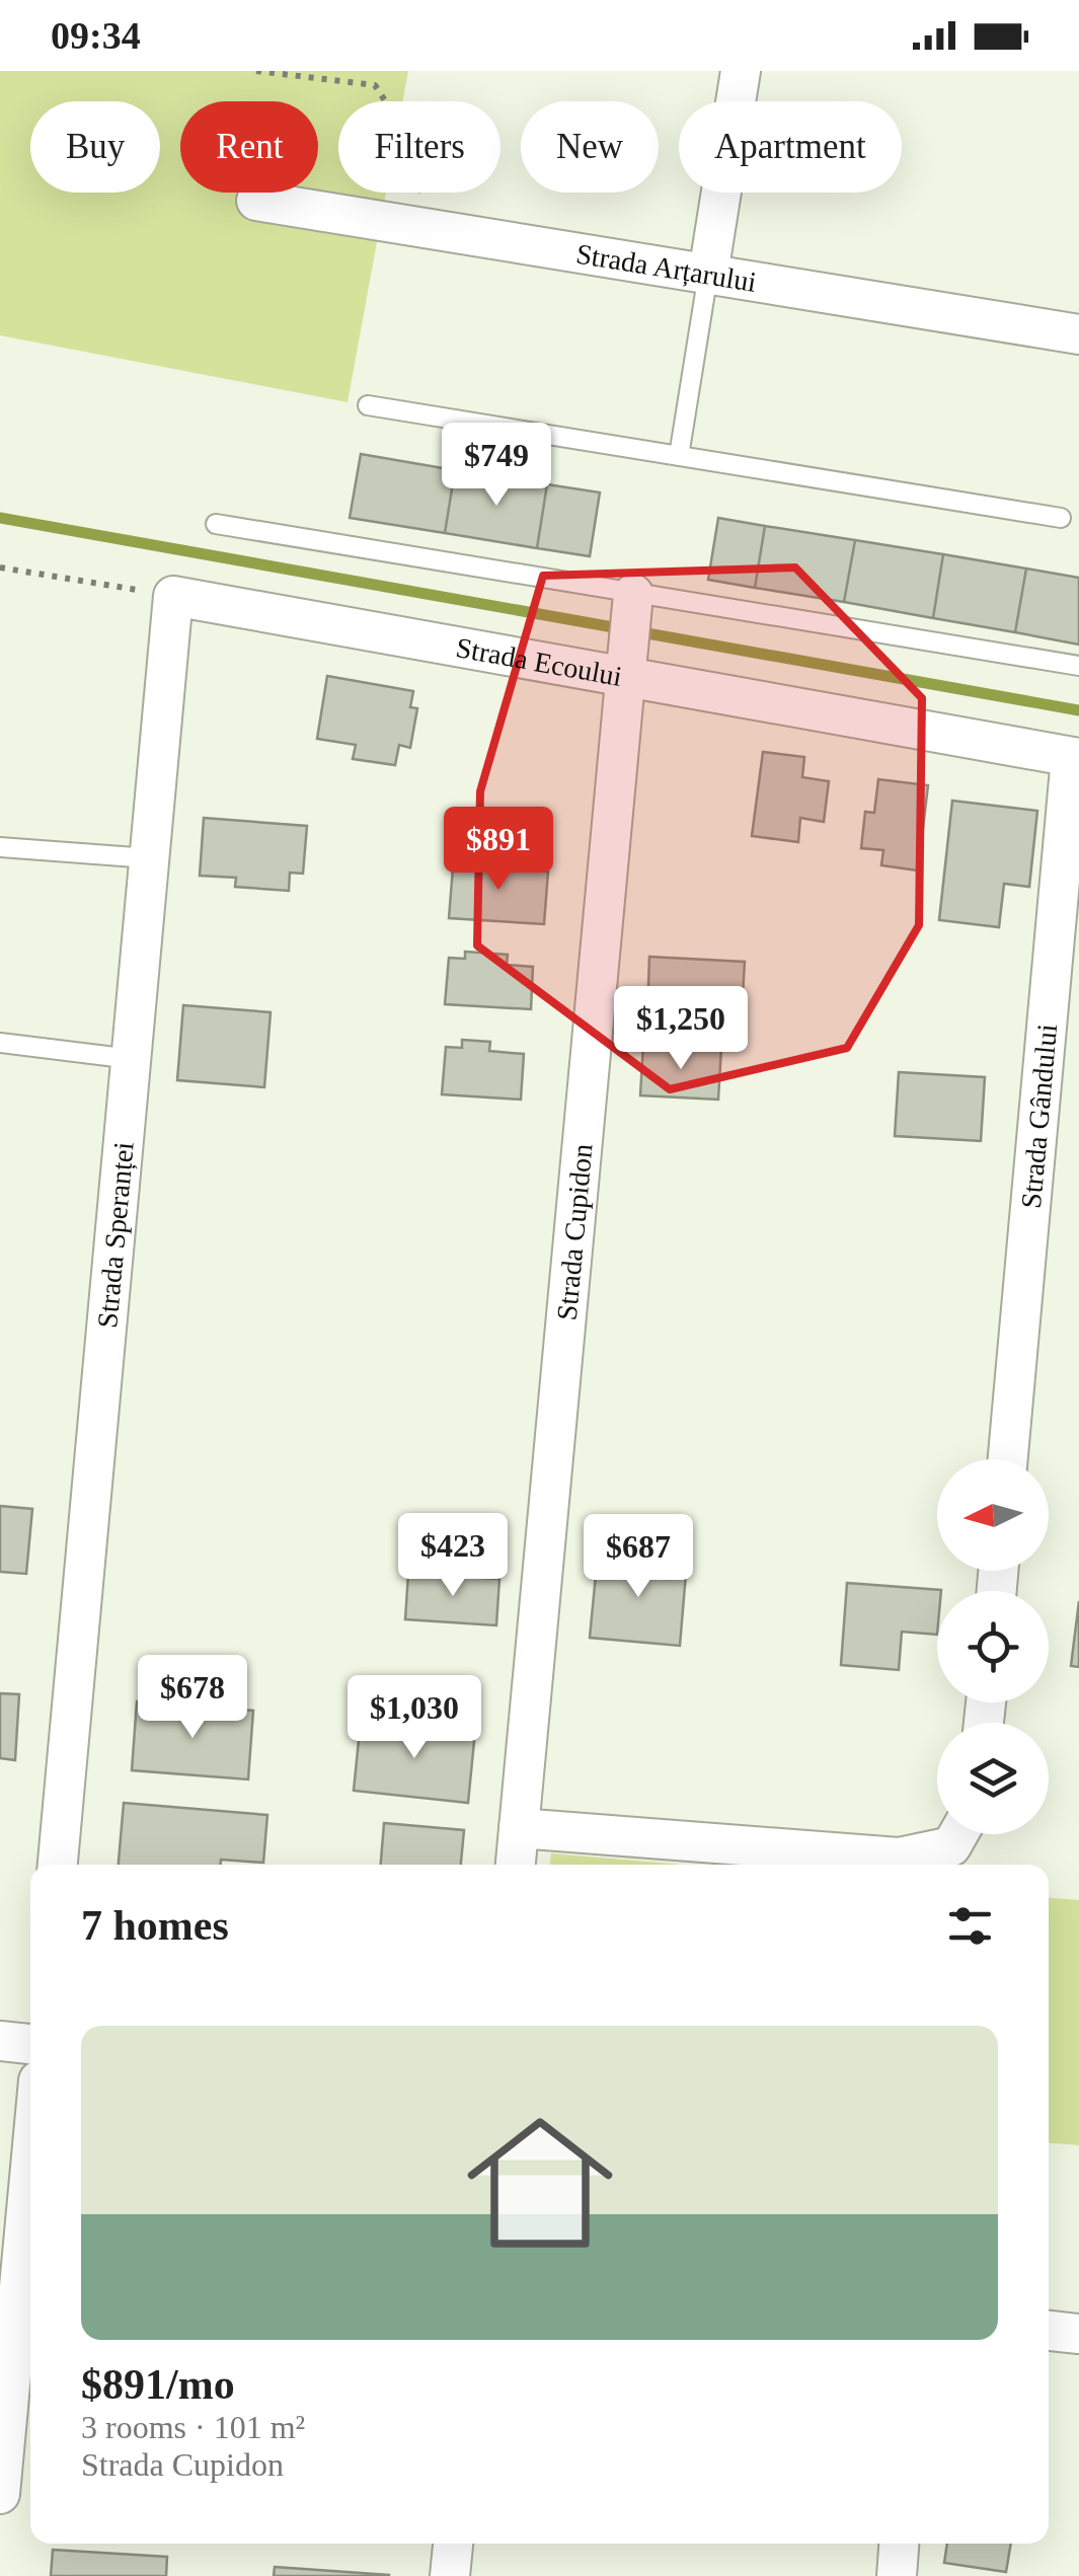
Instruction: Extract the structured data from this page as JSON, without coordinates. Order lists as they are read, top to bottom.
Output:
{
  "streets": {
    "street": [
      "Strada Arțarului",
      "Strada Ecoului",
      "Strada Gândului",
      "Strada Cupidon",
      "Strada Speranței"
    ]
  },
  "crossings": [
    ["Strada Ecoului", "Strada Gândului"],
    ["Strada Ecoului", "Strada Cupidon"],
    ["Strada Ecoului", "Strada Speranței"]
  ],
  "north": "left",
  "page": {
    "status": "09:34",
    "chip": [
      "Buy",
      "Rent",
      "Filters",
      "New",
      "Apartment"
    ],
    "price": [
      "$749",
      "$891",
      "$1,250",
      "$423",
      "$687",
      "$678",
      "$1,030"
    ],
    "heading": "7 homes",
    "list": [
      {
        "name": "$891/mo",
        "note": "3 rooms · 101 m² · Strada Cupidon"
      }
    ]
  }
}
